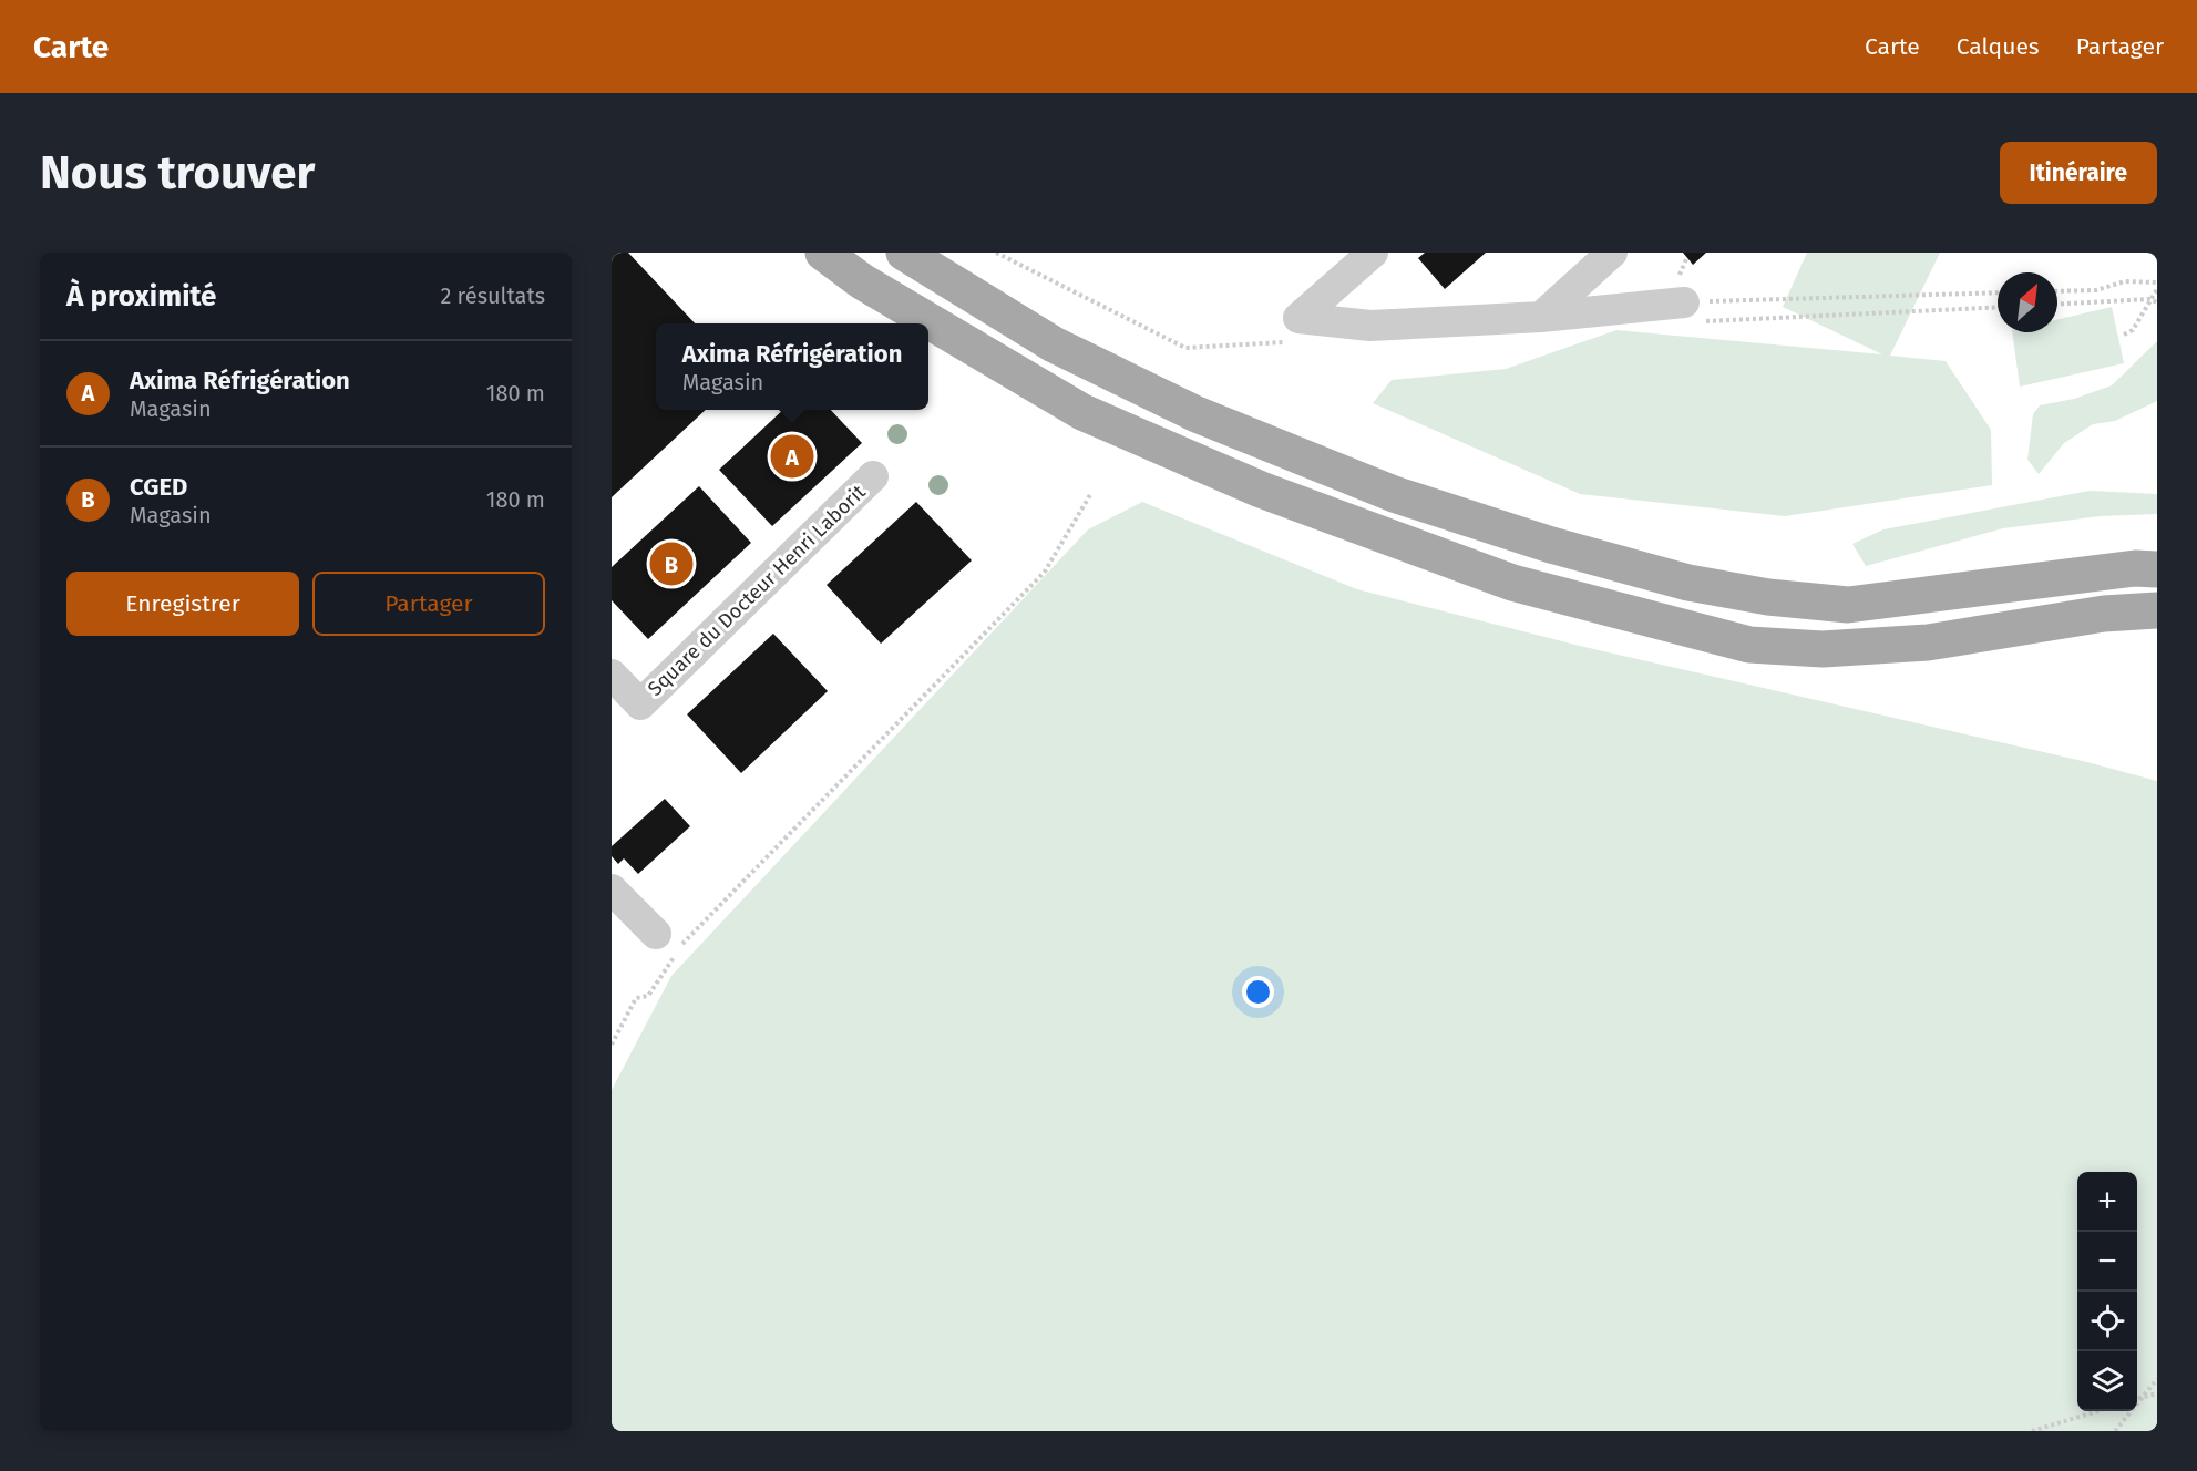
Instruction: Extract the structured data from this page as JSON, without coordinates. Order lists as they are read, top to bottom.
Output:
{
  "streets": {
    "street": ["Square du Docteur Henri Laborit"]
  },
  "north": "top right",
  "page": {
    "header": "Carte",
    "nav": ["Carte", "Calques", "Partager"],
    "buttons": [
      "Itinéraire",
      ["Enregistrer", "Partager"]
    ],
    "title": "Nous trouver",
    "heading": ["À proximité", "2 résultats"],
    "popup": ["Axima Réfrigération", "Magasin"],
    "list": [
      {
        "mark": "A",
        "name": "Axima Réfrigération",
        "note": "Magasin",
        "value": "180 m"
      },
      {
        "mark": "B",
        "name": "CGED",
        "note": "Magasin",
        "value": "180 m"
      }
    ],
    "pins": ["A", "B"],
    "map_buttons": ["+", "−"]
  }
}
